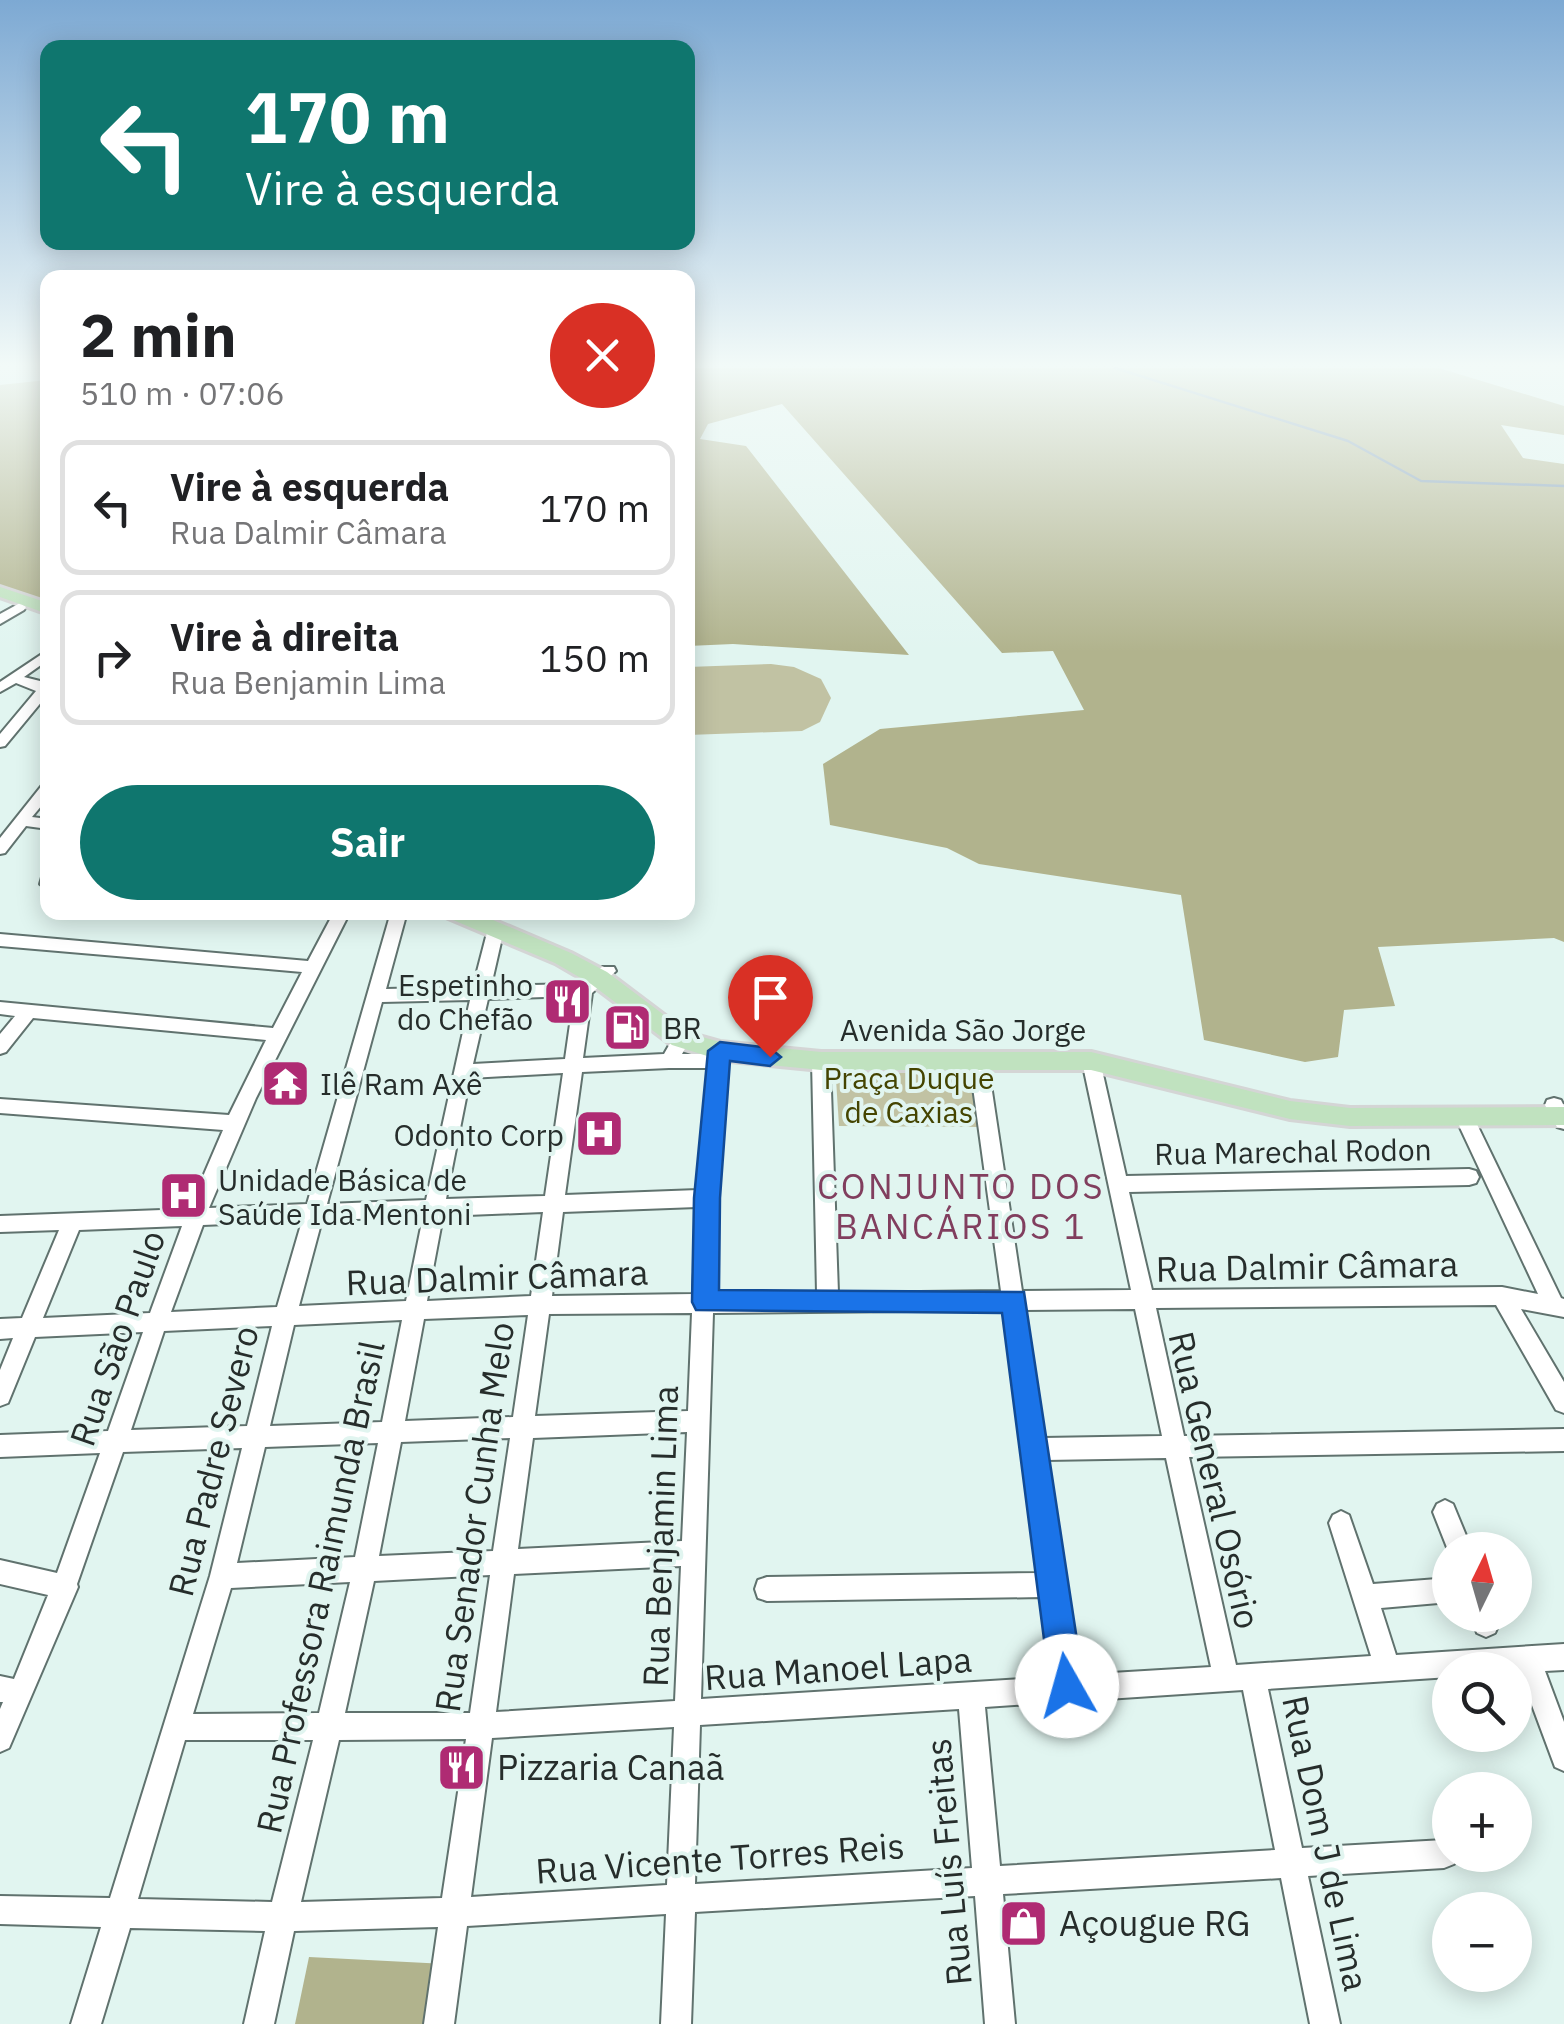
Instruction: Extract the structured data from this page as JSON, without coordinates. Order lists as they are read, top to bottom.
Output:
{
  "streets": {
    "main road": ["Avenida São Jorge"],
    "street": [
      "Rua Marechal Rodon",
      "Rua Dalmir Câmara",
      "Rua São Paulo",
      "Rua Padre Severo",
      "Rua General Osório",
      "Rua Senador Cunha Melo",
      "Rua Benjamin Lima",
      "Rua Professora Raimunda Brasil",
      "Rua Manoel Lapa",
      "Rua Dom J de Lima",
      "Rua Vicente Torres Reis",
      "Rua Luís Freitas"
    ]
  },
  "crossings": [
    ["Avenida São Jorge", "Rua General Osório"],
    ["Avenida São Jorge", "Rua Senador Cunha Melo"],
    ["Avenida São Jorge", "Rua Benjamin Lima"],
    ["Avenida São Jorge", "Rua Professora Raimunda Brasil"],
    ["Rua Marechal Rodon", "Rua General Osório"],
    ["Rua Dalmir Câmara", "Rua São Paulo"],
    ["Rua Dalmir Câmara", "Rua Padre Severo"],
    ["Rua Dalmir Câmara", "Rua General Osório"],
    ["Rua Dalmir Câmara", "Rua Senador Cunha Melo"],
    ["Rua Dalmir Câmara", "Rua Benjamin Lima"],
    ["Rua Dalmir Câmara", "Rua Professora Raimunda Brasil"],
    ["Rua Padre Severo", "Rua Manoel Lapa"],
    ["Rua Padre Severo", "Rua Vicente Torres Reis"],
    ["Rua General Osório", "Rua Manoel Lapa"],
    ["Rua General Osório", "Rua Dom J de Lima"],
    ["Rua Senador Cunha Melo", "Rua Manoel Lapa"],
    ["Rua Senador Cunha Melo", "Rua Vicente Torres Reis"],
    ["Rua Benjamin Lima", "Rua Manoel Lapa"],
    ["Rua Benjamin Lima", "Rua Vicente Torres Reis"],
    ["Rua Professora Raimunda Brasil", "Rua Manoel Lapa"],
    ["Rua Professora Raimunda Brasil", "Rua Vicente Torres Reis"],
    ["Rua Manoel Lapa", "Rua Dom J de Lima"],
    ["Rua Manoel Lapa", "Rua Luís Freitas"],
    ["Rua Dom J de Lima", "Rua Vicente Torres Reis"],
    ["Rua Vicente Torres Reis", "Rua Luís Freitas"]
  ],
  "districts": ["CONJUNTO DOS BANCÁRIOS 1"],
  "parks": ["Praça Duque de Caxias"],
  "places": {
    "restaurant": ["Espetinho do Chefão", "Pizzaria Canaã"],
    "fuel station": ["BR"],
    "temple": ["Ilê Ram Axê"],
    "hospital": ["Odonto Corp", "Unidade Básica de Saúde Ida Mentoni"],
    "shop": ["Açougue RG"]
  },
  "north": "top",
  "page": {
    "turn": ["170 m", "Vire à esquerda"],
    "heading": ["2 min", "510 m · 07:06"],
    "list": [
      {
        "name": "Vire à esquerda",
        "note": "Rua Dalmir Câmara",
        "value": "170 m"
      },
      {
        "name": "Vire à direita",
        "note": "Rua Benjamin Lima",
        "value": "150 m"
      }
    ],
    "buttons": "Sair",
    "map_buttons": ["+", "−"]
  }
}
